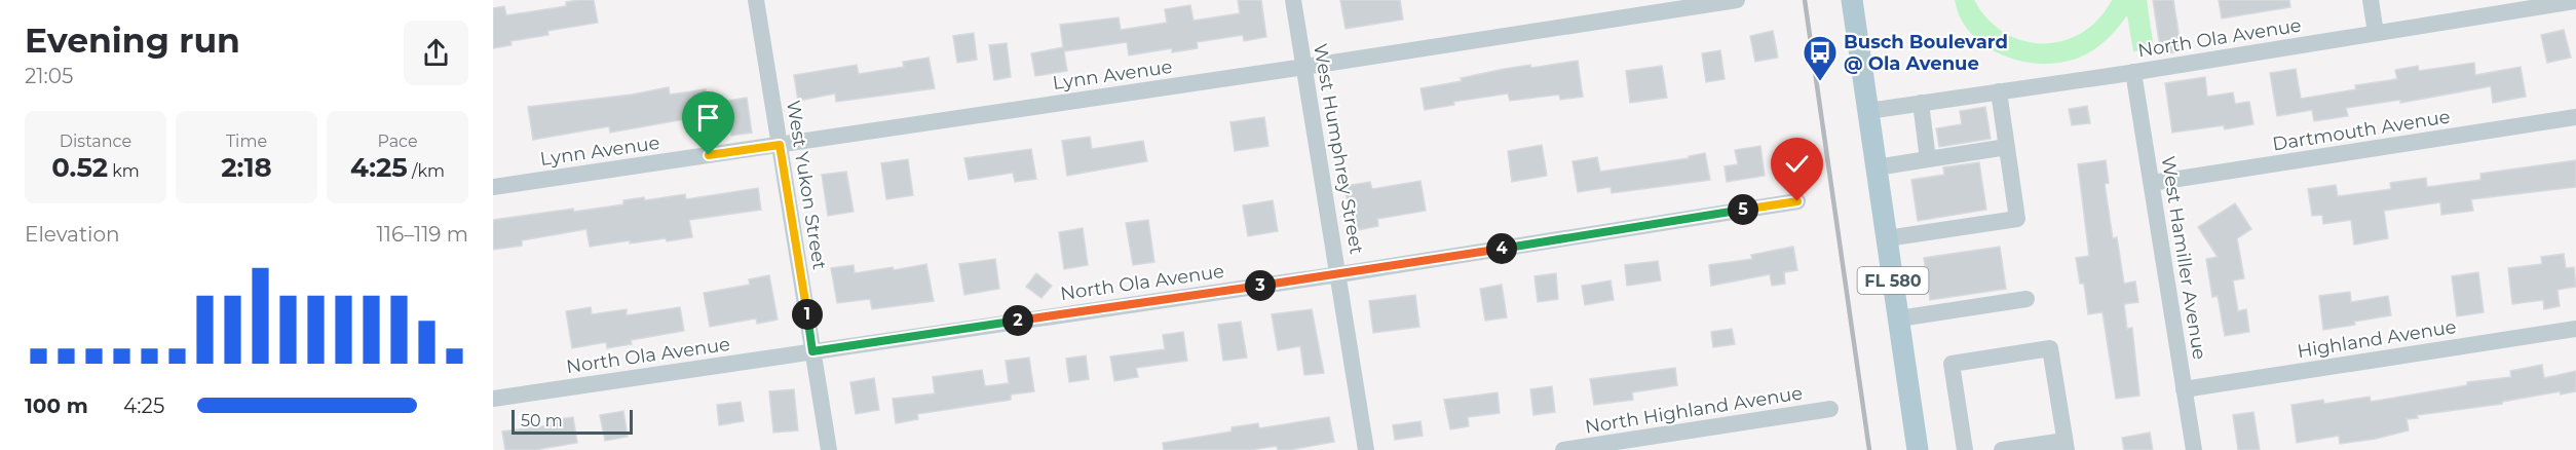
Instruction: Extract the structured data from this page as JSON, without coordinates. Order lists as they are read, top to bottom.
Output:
{
  "streets": {
    "main road": ["FL 580"],
    "street": [
      "North Ola Avenue",
      "Lynn Avenue",
      "Dartmouth Avenue",
      "West Humphrey Street",
      "West Yukon Street",
      "West Hamiller Avenue",
      "Highland Avenue",
      "North Highland Avenue"
    ]
  },
  "crossings": [
    ["North Ola Avenue", "West Humphrey Street"],
    ["North Ola Avenue", "West Yukon Street"],
    ["North Ola Avenue", "West Hamiller Avenue"],
    ["North Ola Avenue", "FL 580"],
    ["Lynn Avenue", "West Humphrey Street"],
    ["Lynn Avenue", "West Yukon Street"],
    ["Dartmouth Avenue", "West Hamiller Avenue"],
    ["West Hamiller Avenue", "Highland Avenue"]
  ],
  "places": {
    "bus stop": ["Busch Boulevard @ Ola Avenue"]
  },
  "scale_bar": "50 m",
  "page": {
    "heading": ["Evening run", "21:05"],
    "stats": [
      ["Distance", "0.52 km"],
      ["Time", "2:18"],
      ["Pace", "4:25 /km"]
    ],
    "pins": [
      "5",
      "4",
      "3",
      "1",
      "2"
    ],
    "chart": ["Elevation", "116–119 m"],
    "list": [
      {
        "name": "100 m",
        "note": "4:25"
      }
    ],
    "scale": "50 m"
  }
}
